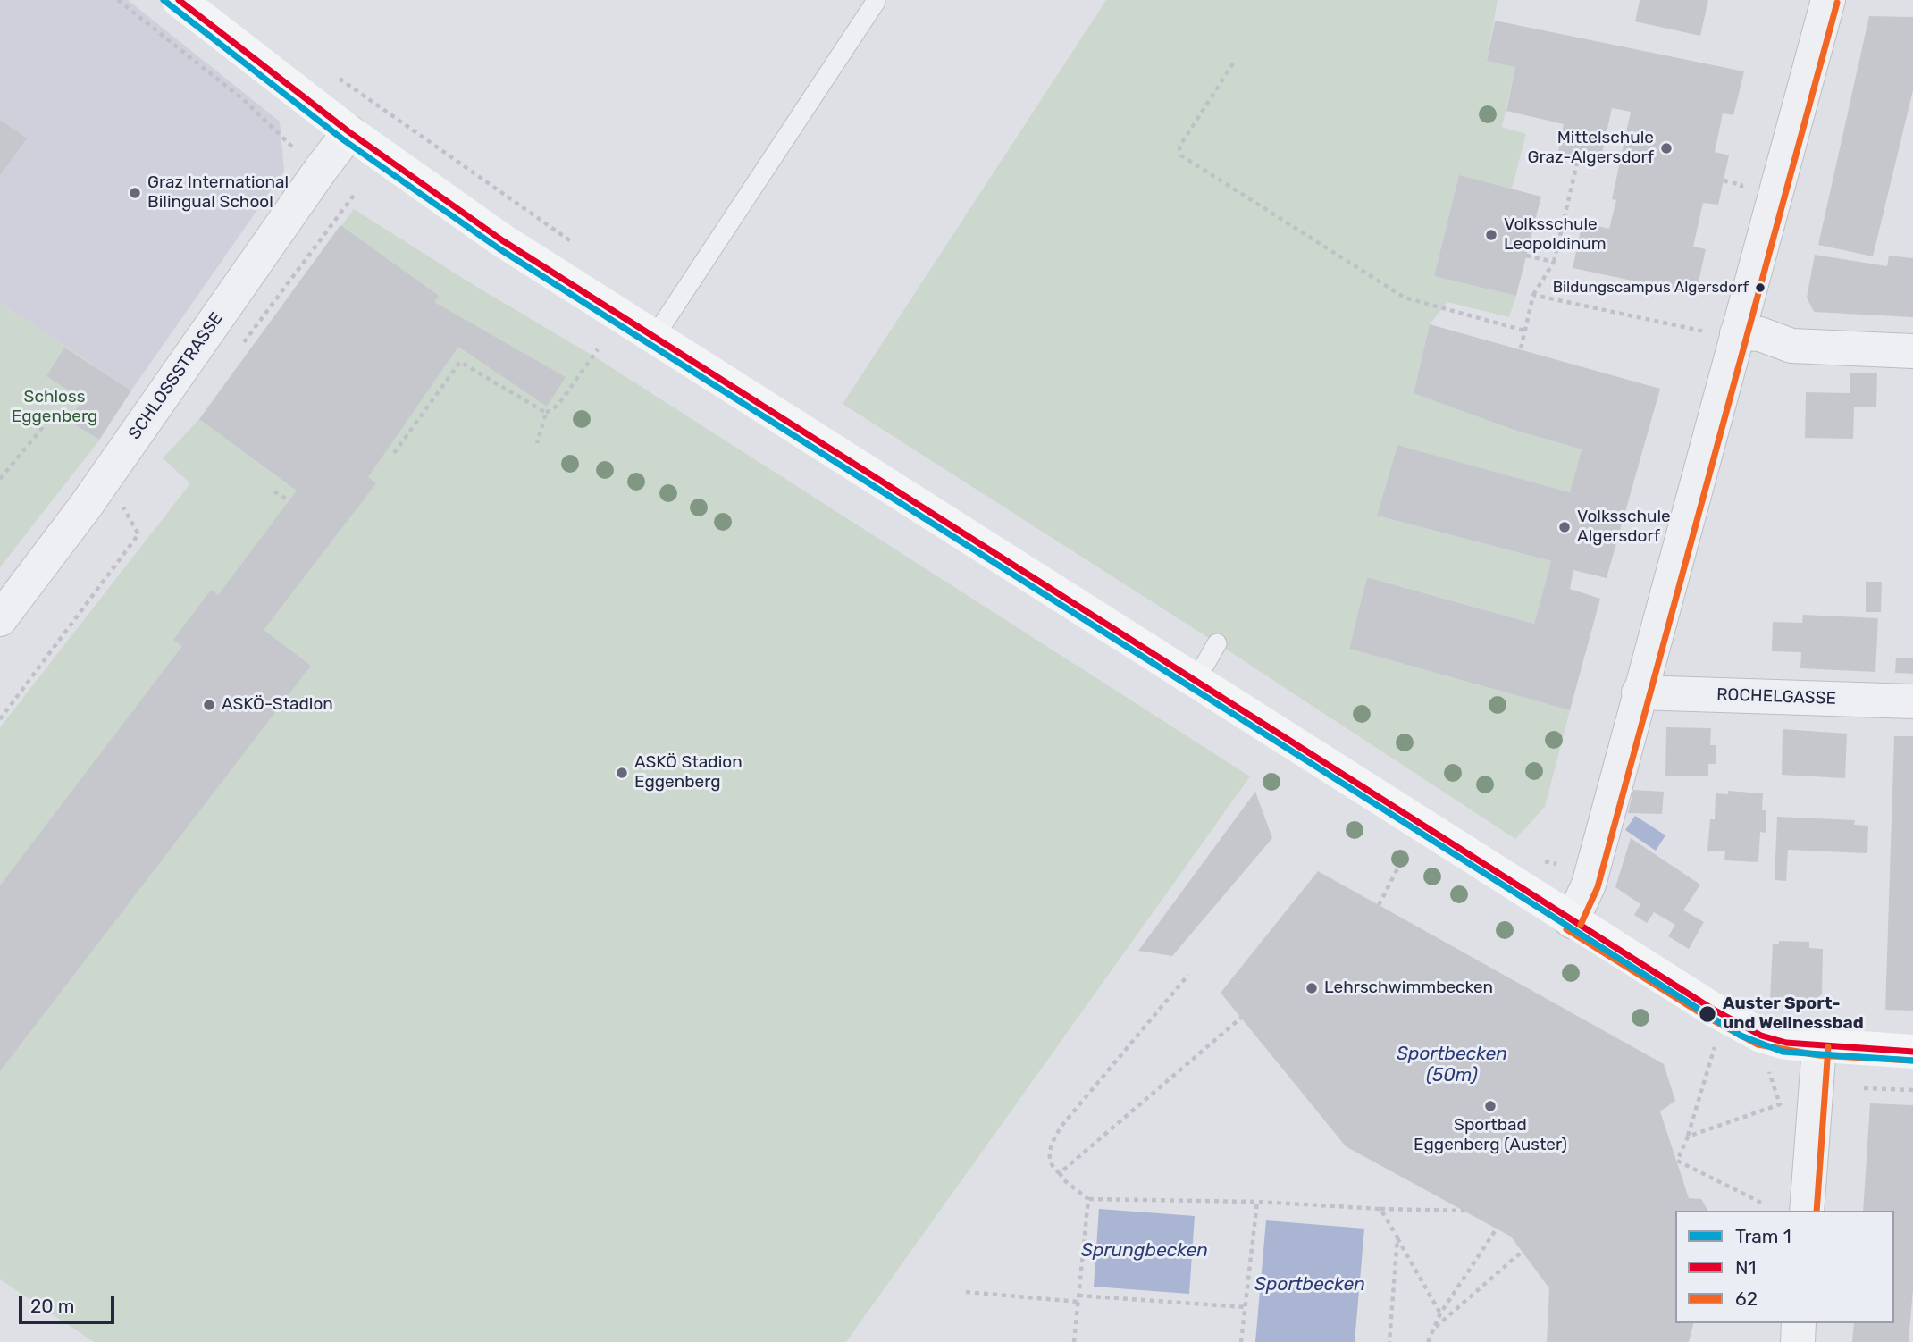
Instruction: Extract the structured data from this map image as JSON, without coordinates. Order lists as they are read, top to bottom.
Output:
{
  "streets": {
    "street": ["SCHLOSSSTRASSE", "ROCHELGASSE"]
  },
  "water": ["Sportbecken (50m)", "Sprungbecken", "Sportbecken"],
  "parks": ["Schloss Eggenberg"],
  "places": [
    "Mittelschule Graz-Algersdorf",
    "Graz International Bilingual School",
    "Volksschule Leopoldinum",
    "Bildungscampus Algersdorf",
    "Volksschule Algersdorf",
    "ASKÖ-Stadion",
    "ASKÖ Stadion Eggenberg",
    "Lehrschwimmbecken",
    "Auster Sport- und Wellnessbad",
    "Sportbad Eggenberg (Auster)"
  ],
  "lines": ["tram line 1", "transit line N1", "transit line 62"],
  "legend": ["Tram 1", "N1", "62"],
  "scale_bar": "20 m"
}
